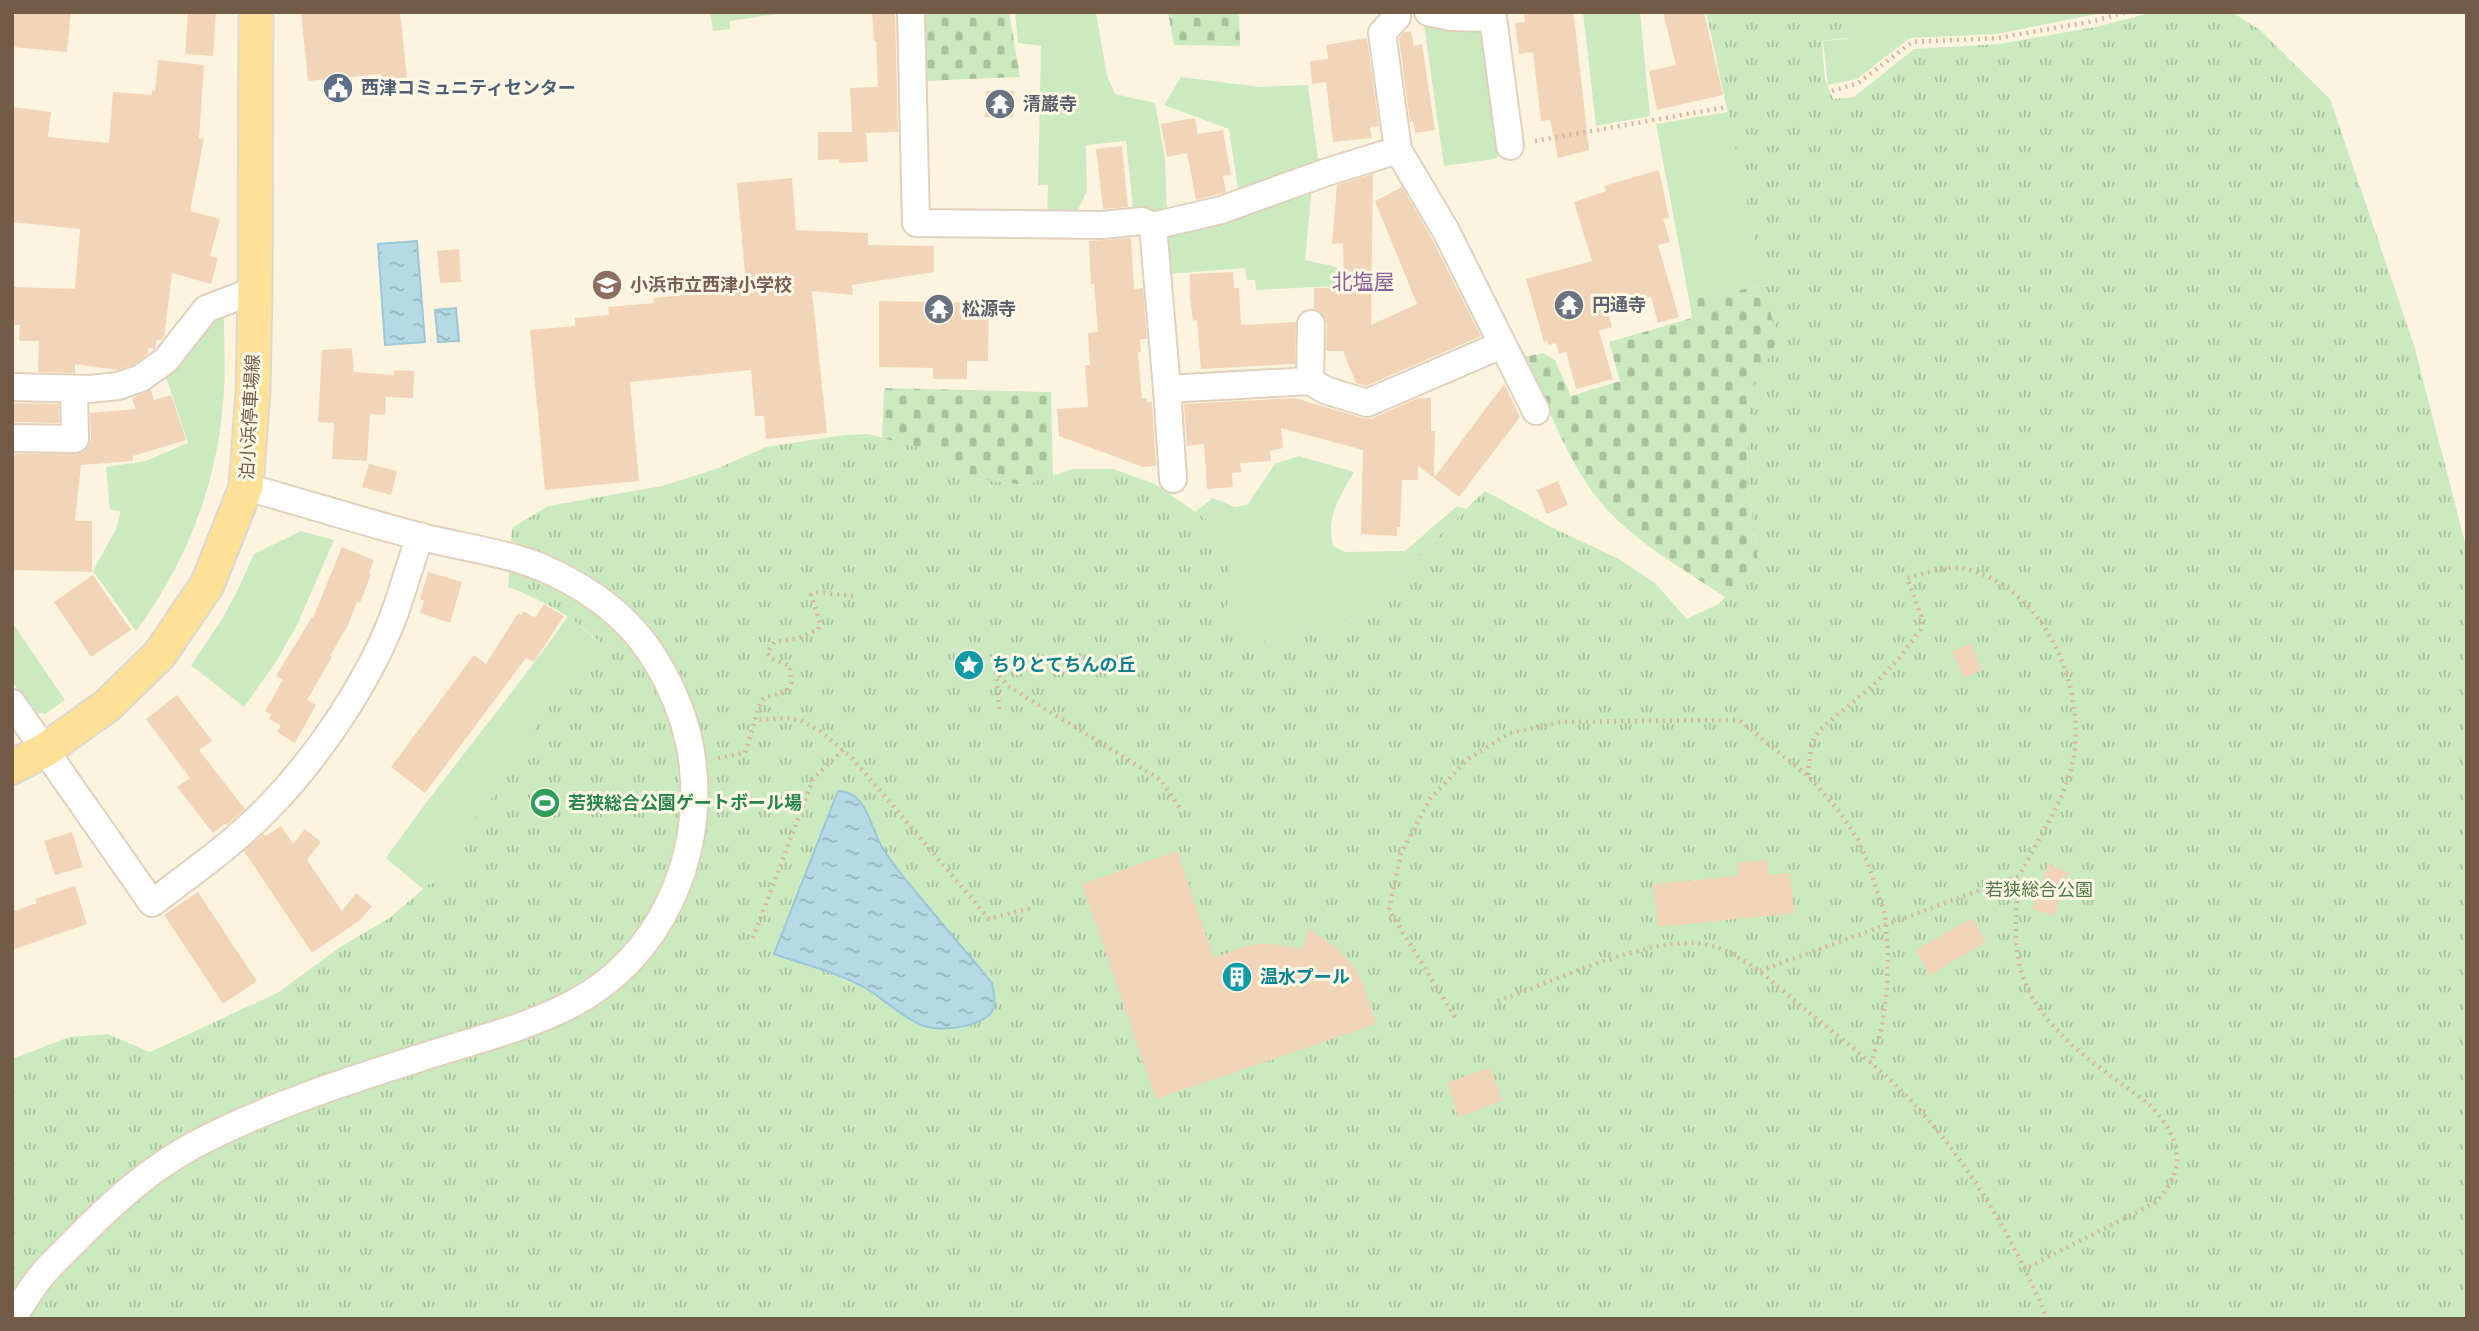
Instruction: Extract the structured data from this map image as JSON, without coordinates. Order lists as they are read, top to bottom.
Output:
{
  "streets": {
    "main road": ["泊小浜停車場線"]
  },
  "districts": ["北塩屋"],
  "parks": ["若狭総合公園"],
  "places": {
    "public building": ["西津コミュニティセンター"],
    "temple": ["清巌寺", "円通寺", "松源寺"],
    "school or university": ["小浜市立西津小学校"],
    "place": ["ちりとてちんの丘"],
    "sports": ["若狭総合公園ゲートボール場"],
    "building": ["温水プール"]
  }
}
